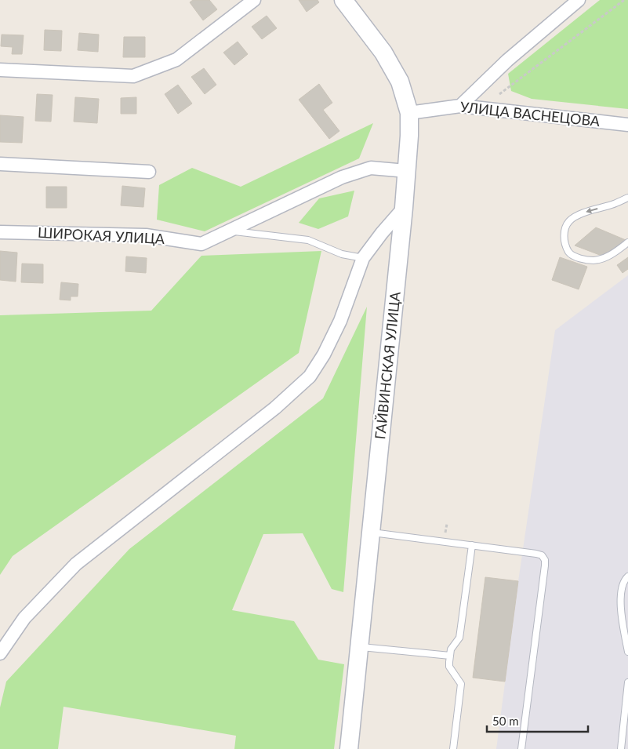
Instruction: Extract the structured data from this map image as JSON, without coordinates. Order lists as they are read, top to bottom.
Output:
{
  "streets": {
    "main road": ["ГАЙВИНСКАЯ УЛИЦА"],
    "street": ["УЛИЦА ВАСНЕЦОВА", "ШИРОКАЯ УЛИЦА"]
  },
  "crossings": [
    ["УЛИЦА ВАСНЕЦОВА", "ГАЙВИНСКАЯ УЛИЦА"]
  ],
  "scale_bar": "50 m"
}
